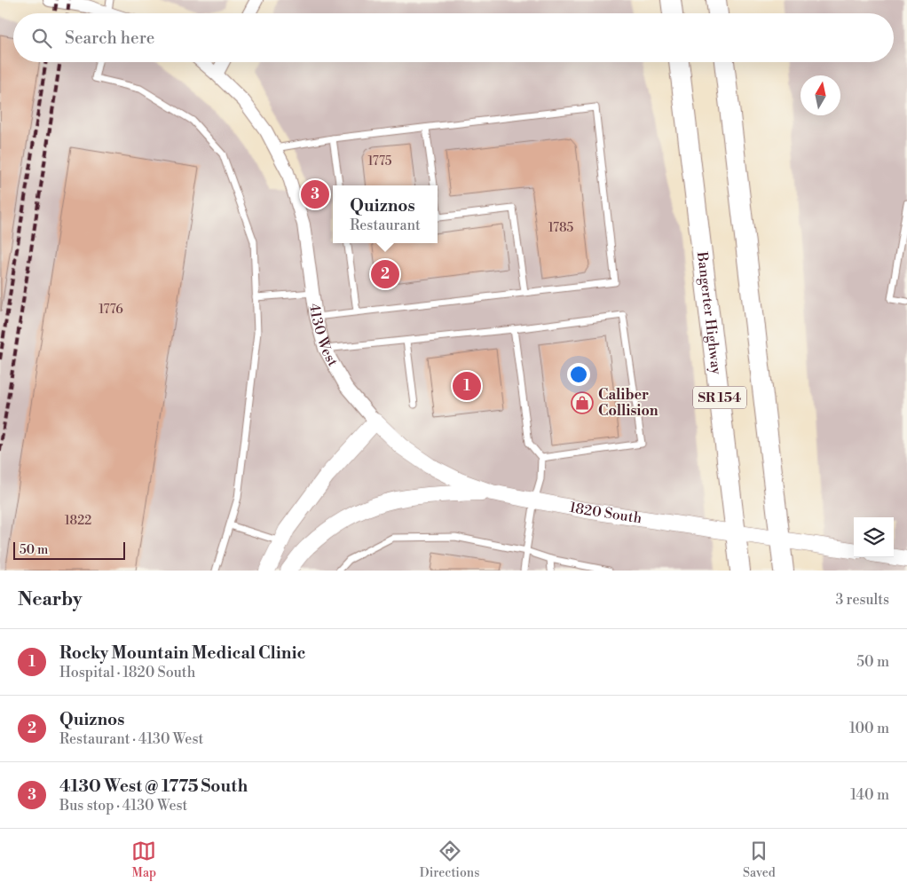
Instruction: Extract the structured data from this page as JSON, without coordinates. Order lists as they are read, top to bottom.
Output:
{
  "streets": {
    "highway": ["Bangerter Highway", "SR 154"],
    "street": ["4130 West", "1820 South"]
  },
  "crossings": [
    ["Bangerter Highway", "1820 South"],
    ["4130 West", "1820 South"],
    ["SR 154", "1820 South"]
  ],
  "places": {
    "shop": ["Caliber Collision"]
  },
  "house_numbers": [
    "1775",
    "1785",
    "1776",
    "1822"
  ],
  "scale_bar": "50 m",
  "north": "top",
  "page": {
    "search": "Search here",
    "pins": ["3", "2", "1"],
    "popup": ["Quiznos", "Restaurant"],
    "scale": "50 m",
    "heading": ["Nearby", "3 results"],
    "list": [
      {
        "mark": "1",
        "name": "Rocky Mountain Medical Clinic",
        "note": "Hospital · 1820 South",
        "value": "50 m"
      },
      {
        "mark": "2",
        "name": "Quiznos",
        "note": "Restaurant · 4130 West",
        "value": "100 m"
      },
      {
        "mark": "3",
        "name": "4130 West @ 1775 South",
        "note": "Bus stop · 4130 West",
        "value": "140 m"
      }
    ],
    "nav": ["Map", "Directions", "Saved"]
  }
}
